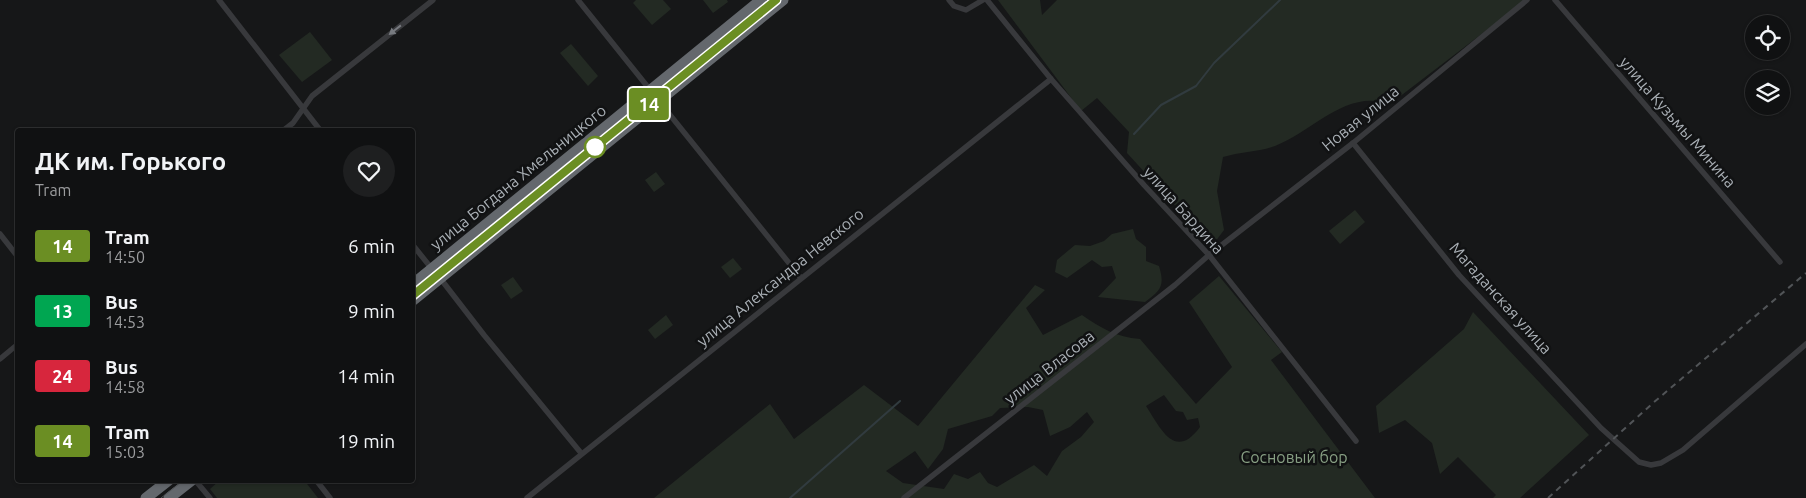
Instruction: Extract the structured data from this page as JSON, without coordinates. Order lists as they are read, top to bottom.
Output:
{
  "streets": {
    "highway": ["улица Богдана Хмельницкого"],
    "street": [
      "Новая улица",
      "улица Кузьмы Минина",
      "улица Бардина",
      "улица Александра Невского",
      "Магаданская улица",
      "улица Власова"
    ]
  },
  "crossings": [
    ["Новая улица", "улица Бардина"],
    ["Новая улица", "Магаданская улица"],
    ["Новая улица", "улица Власова"],
    ["улица Бардина", "улица Александра Невского"],
    ["улица Бардина", "улица Власова"]
  ],
  "parks": ["Сосновый бор"],
  "lines": ["tram line 14"],
  "page": {
    "on_map": "14",
    "heading": ["ДК им. Горького", "Tram"],
    "list": [
      {
        "mark": "14",
        "name": "Tram",
        "note": "14:50",
        "value": "6 min"
      },
      {
        "mark": "13",
        "name": "Bus",
        "note": "14:53",
        "value": "9 min"
      },
      {
        "mark": "24",
        "name": "Bus",
        "note": "14:58",
        "value": "14 min"
      },
      {
        "mark": "14",
        "name": "Tram",
        "note": "15:03",
        "value": "19 min"
      }
    ]
  }
}
